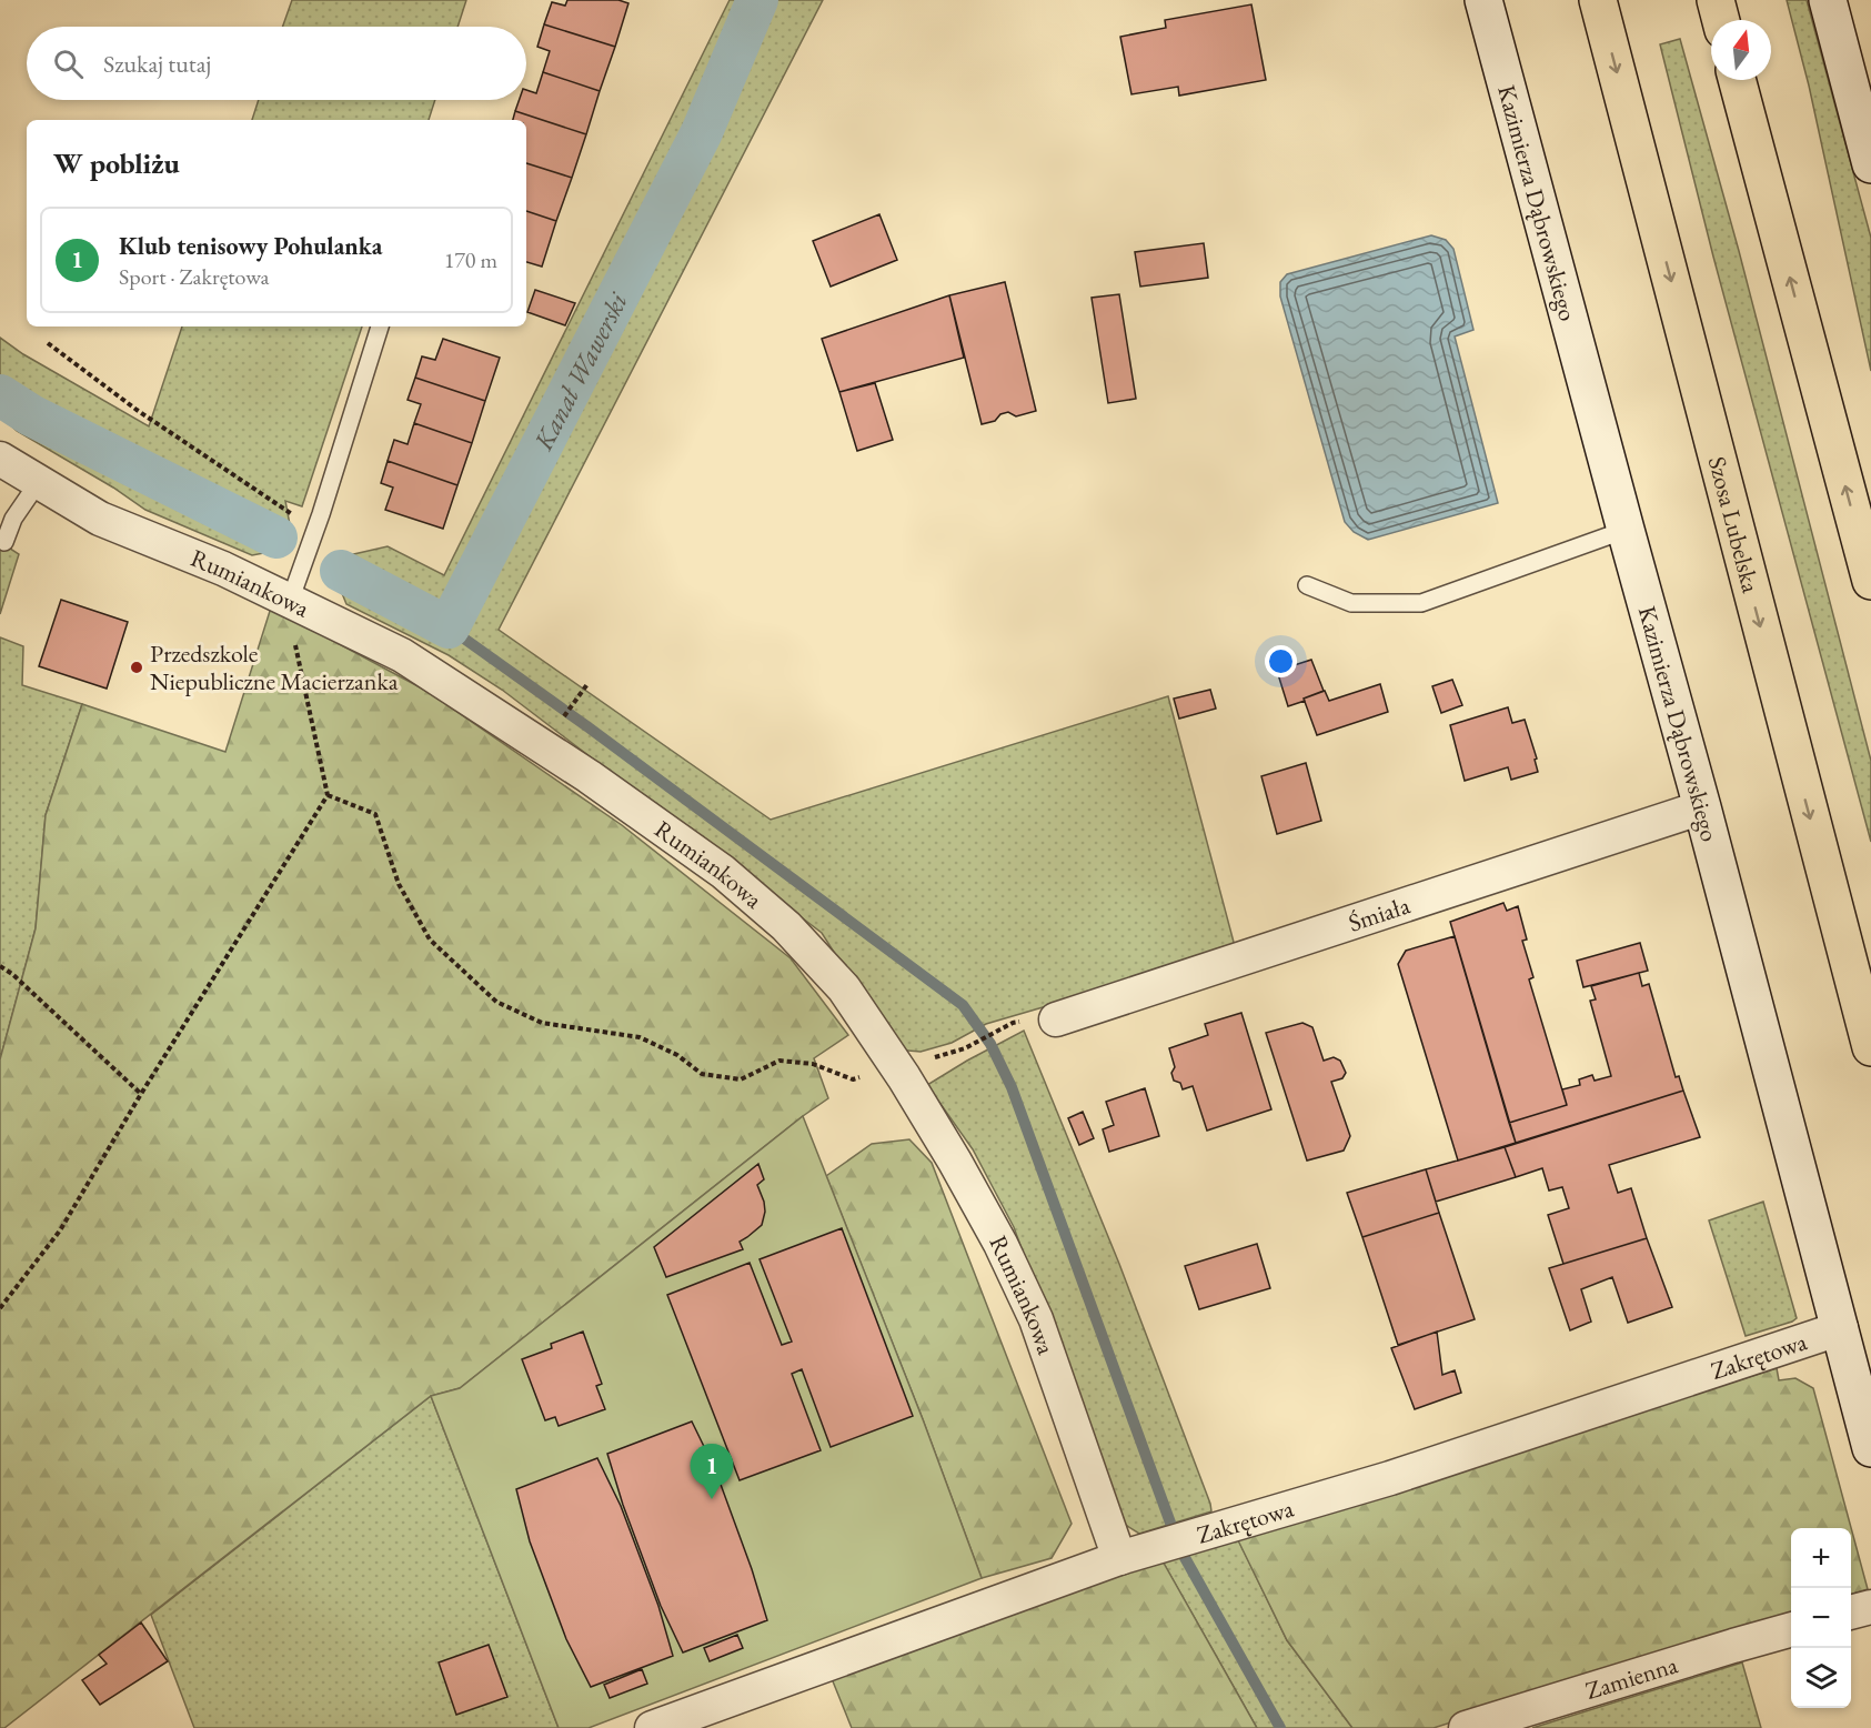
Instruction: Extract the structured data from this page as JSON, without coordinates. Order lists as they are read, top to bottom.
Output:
{
  "streets": {
    "highway": ["Szosa Lubelska"],
    "street": [
      "Kazimierza Dąbrowskiego",
      "Rumiankowa",
      "Śmiała",
      "Zakrętowa",
      "Zamienna"
    ]
  },
  "crossings": [
    ["Kazimierza Dąbrowskiego", "Śmiała"],
    ["Kazimierza Dąbrowskiego", "Zakrętowa"],
    ["Rumiankowa", "Zakrętowa"]
  ],
  "water": ["Kanał Wawerski"],
  "places": ["Przedszkole Niepubliczne Macierzanka"],
  "north": "top",
  "page": {
    "search": "Szukaj tutaj",
    "heading": "W pobliżu",
    "list": [
      {
        "mark": "1",
        "name": "Klub tenisowy Pohulanka",
        "note": "Sport · Zakrętowa",
        "value": "170 m"
      }
    ],
    "pins": "1",
    "map_buttons": ["+", "−"]
  }
}
